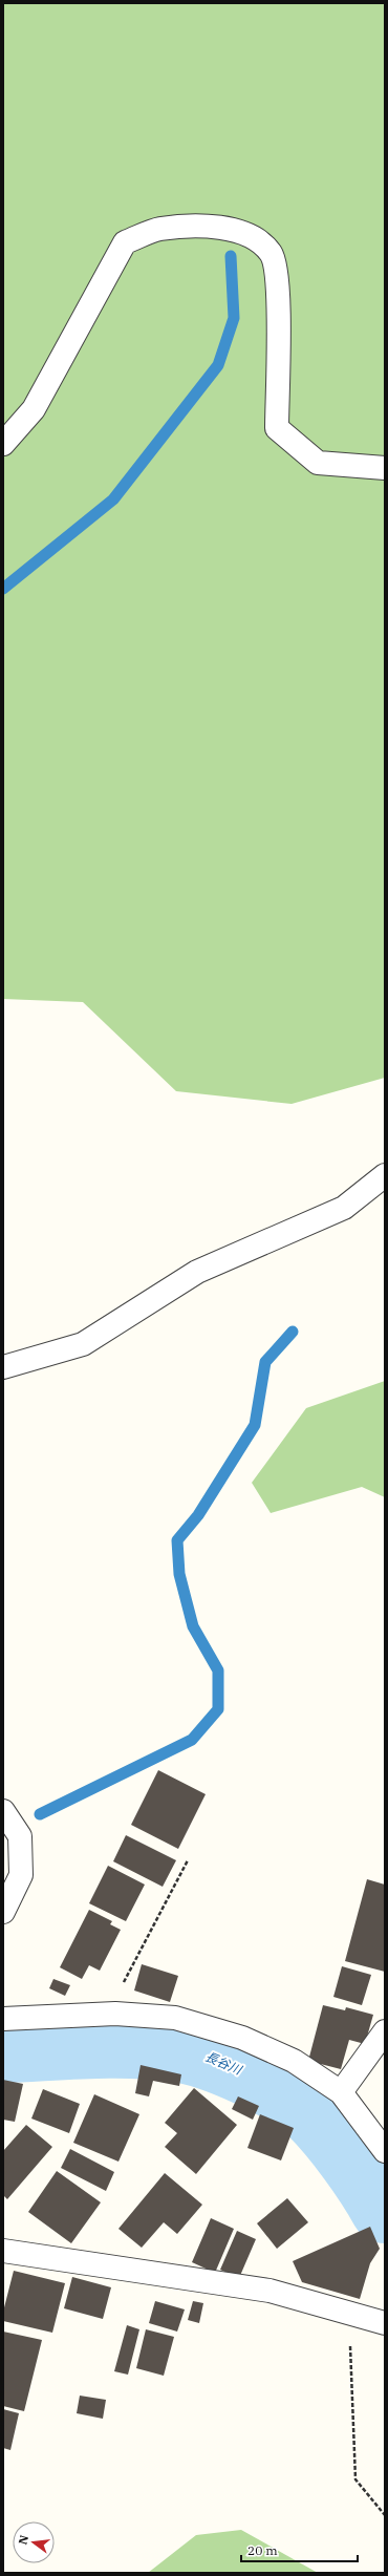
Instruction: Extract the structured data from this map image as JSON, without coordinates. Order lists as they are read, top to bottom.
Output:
{
  "water": ["長谷川"],
  "scale_bar": "20 m",
  "north": "left"
}
